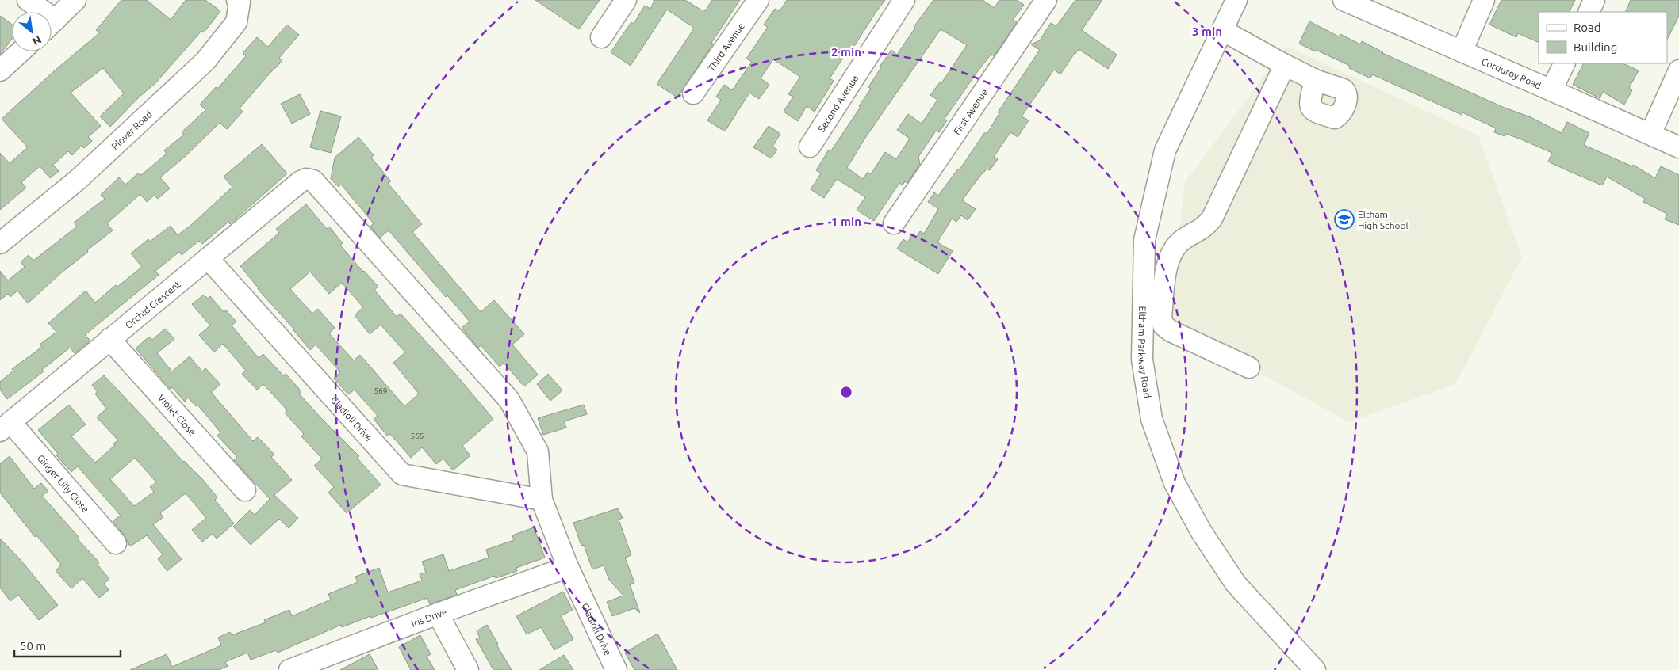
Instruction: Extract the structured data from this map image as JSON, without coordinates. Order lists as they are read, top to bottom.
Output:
{
  "streets": {
    "street": [
      "Third Avenue",
      "Corduroy Road",
      "Second Avenue",
      "First Avenue",
      "Plover Road",
      "Orchid Crescent",
      "Eltham Parkway Road",
      "Violet Close",
      "Gladioli Drive",
      "Ginger Lilly Close",
      "Iris Drive"
    ]
  },
  "crossings": [
    ["Orchid Crescent", "Violet Close"],
    ["Orchid Crescent", "Gladioli Drive"],
    ["Orchid Crescent", "Ginger Lilly Close"],
    ["Gladioli Drive", "Iris Drive"]
  ],
  "places": {
    "school or university": ["Eltham High School"]
  },
  "house_numbers": ["569", "565"],
  "legend": ["Road", "Building"],
  "scale_bar": "50 m",
  "north": "bottom right",
  "rings": ["3 min", "2 min", "1 min"]
}
